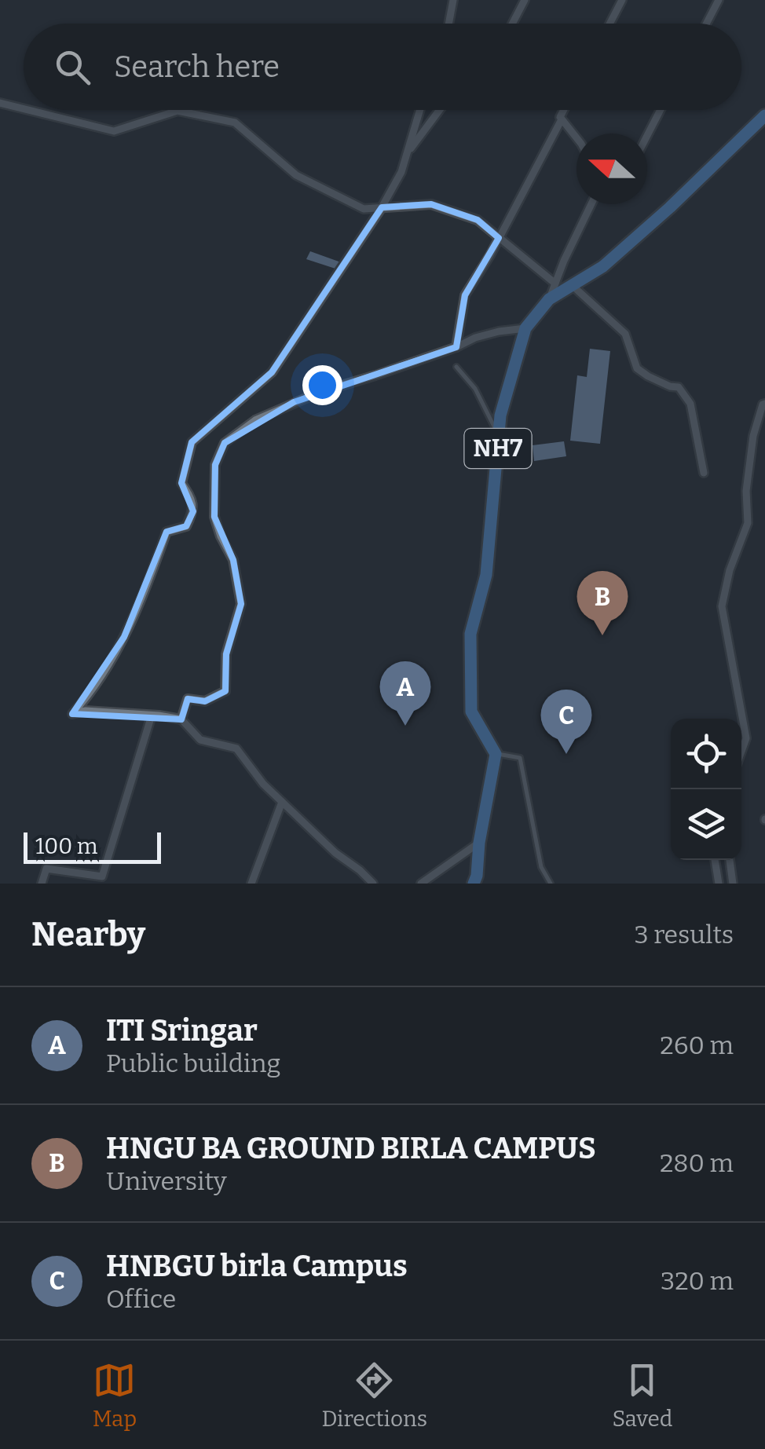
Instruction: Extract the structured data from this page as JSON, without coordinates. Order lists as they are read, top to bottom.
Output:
{
  "streets": {
    "highway": ["NH7"]
  },
  "scale_bar": "100 m",
  "north": "left",
  "page": {
    "search": "Search here",
    "pins": ["B", "A", "C"],
    "scale": "100 m",
    "heading": ["Nearby", "3 results"],
    "list": [
      {
        "mark": "A",
        "name": "ITI Sringar",
        "note": "Public building",
        "value": "260 m"
      },
      {
        "mark": "B",
        "name": "HNGU BA GROUND BIRLA CAMPUS",
        "note": "University",
        "value": "280 m"
      },
      {
        "mark": "C",
        "name": "HNBGU birla Campus",
        "note": "Office",
        "value": "320 m"
      }
    ],
    "nav": ["Map", "Directions", "Saved"]
  }
}
